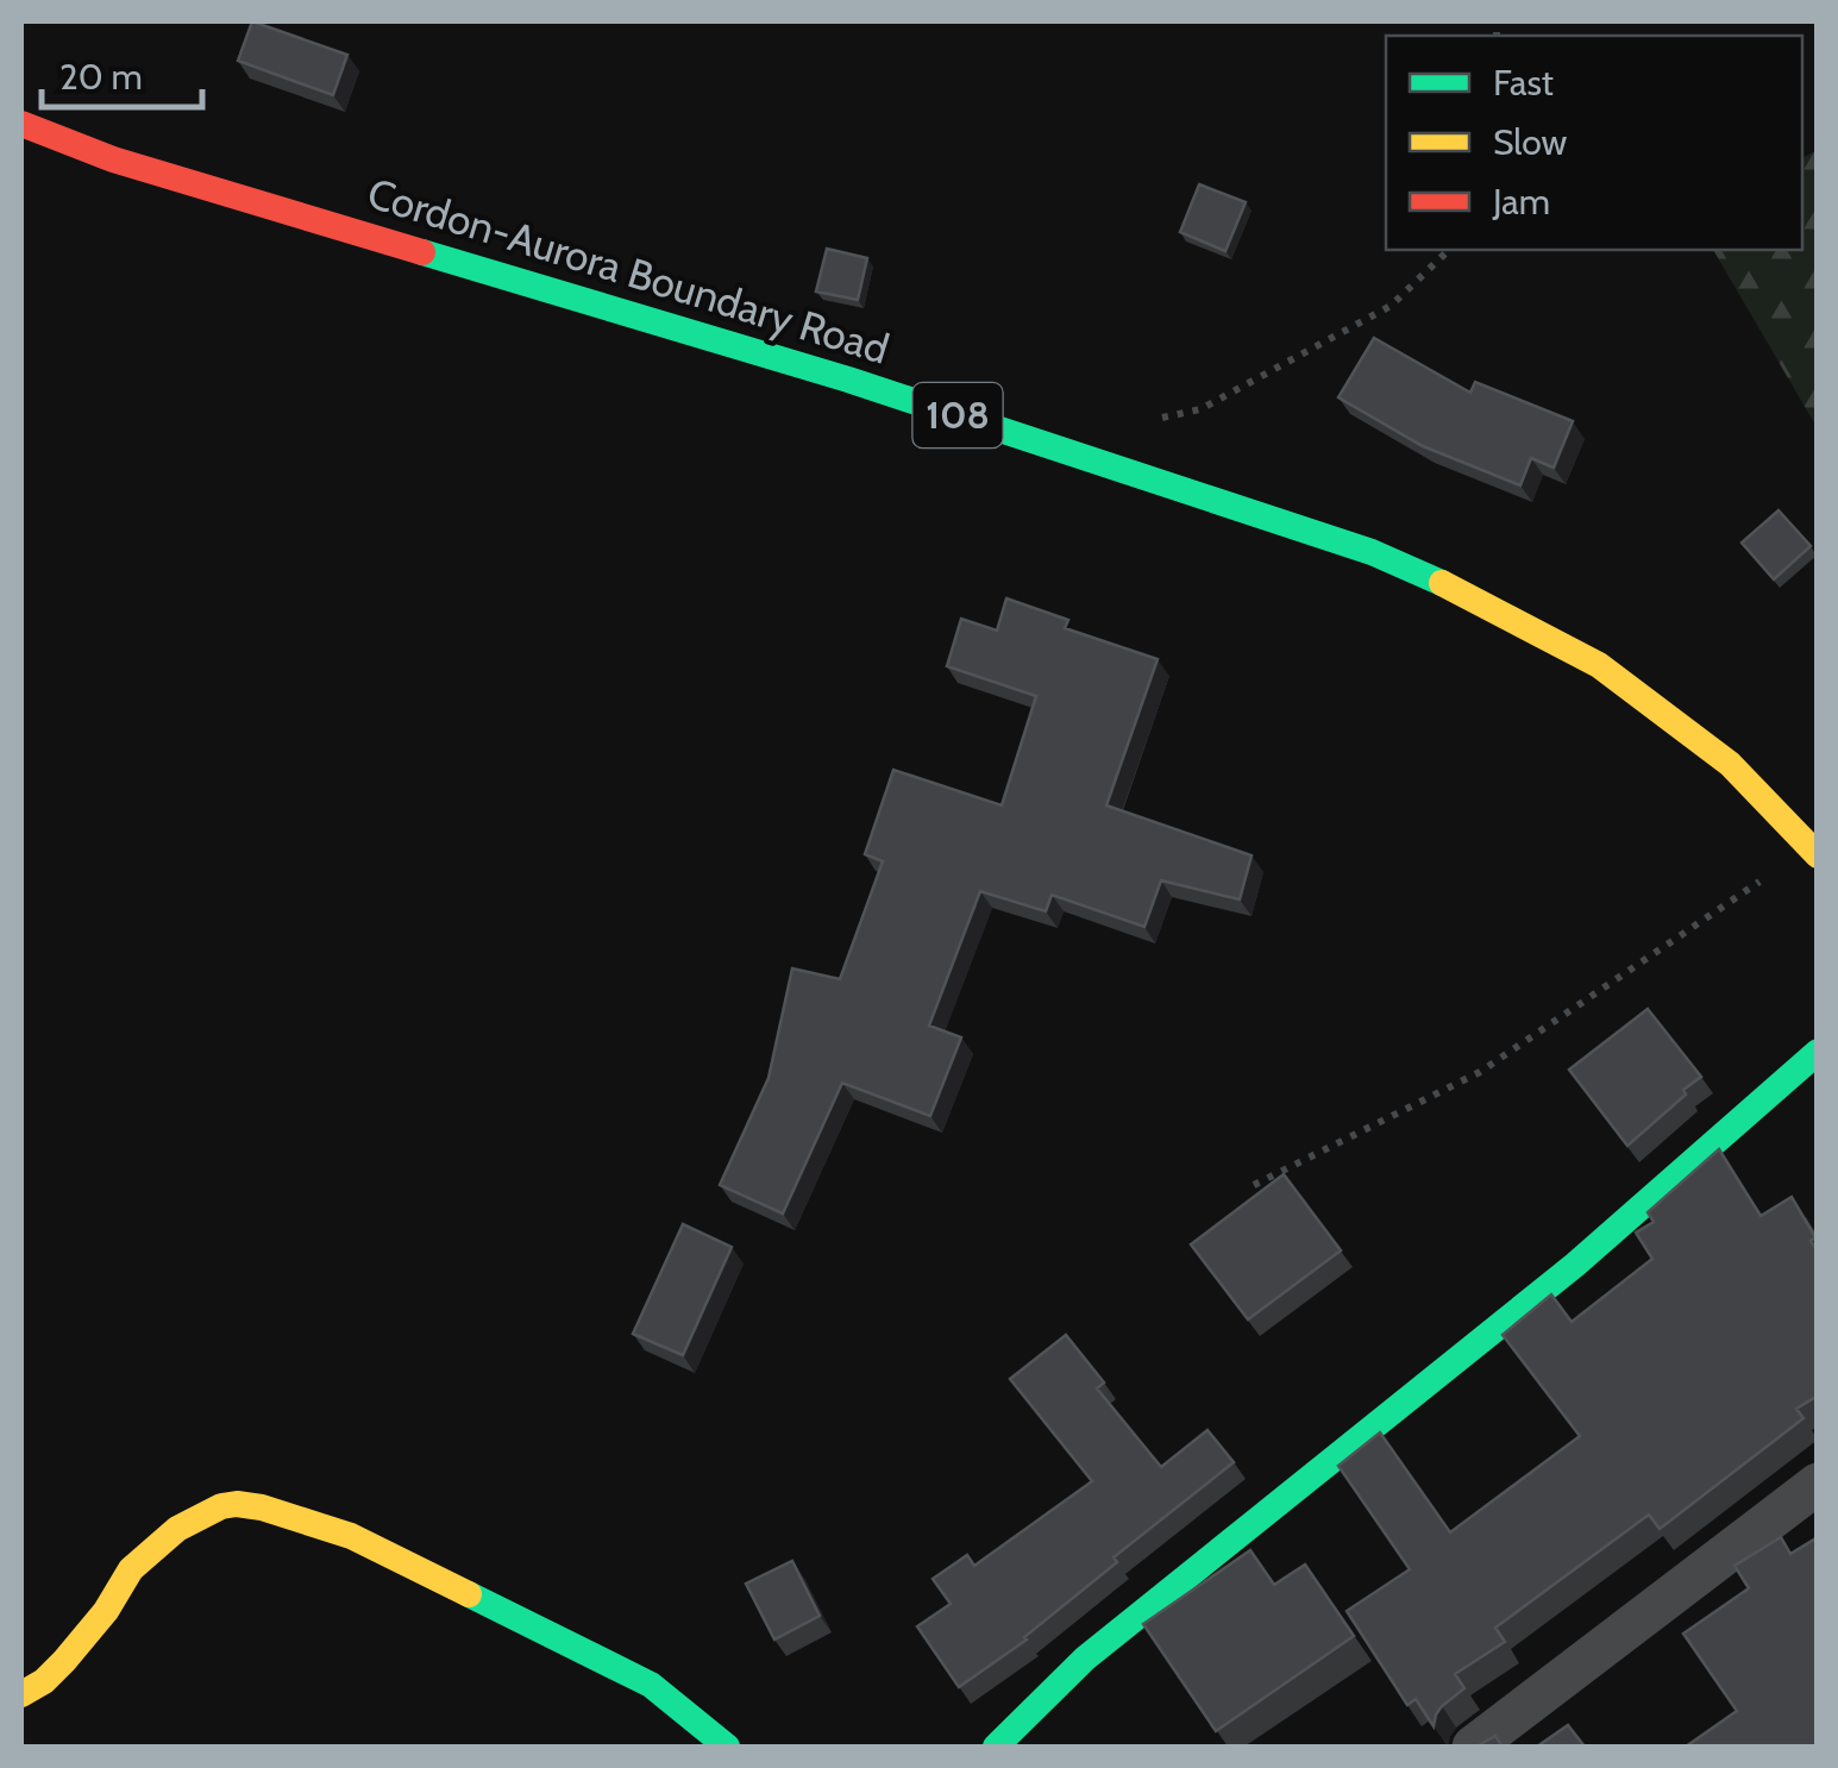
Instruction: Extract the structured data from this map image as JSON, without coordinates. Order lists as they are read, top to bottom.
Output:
{
  "streets": {
    "main road": ["Cordon-Aurora Boundary Road", "108"]
  },
  "legend": ["Fast", "Slow", "Jam"],
  "scale_bar": "20 m"
}
